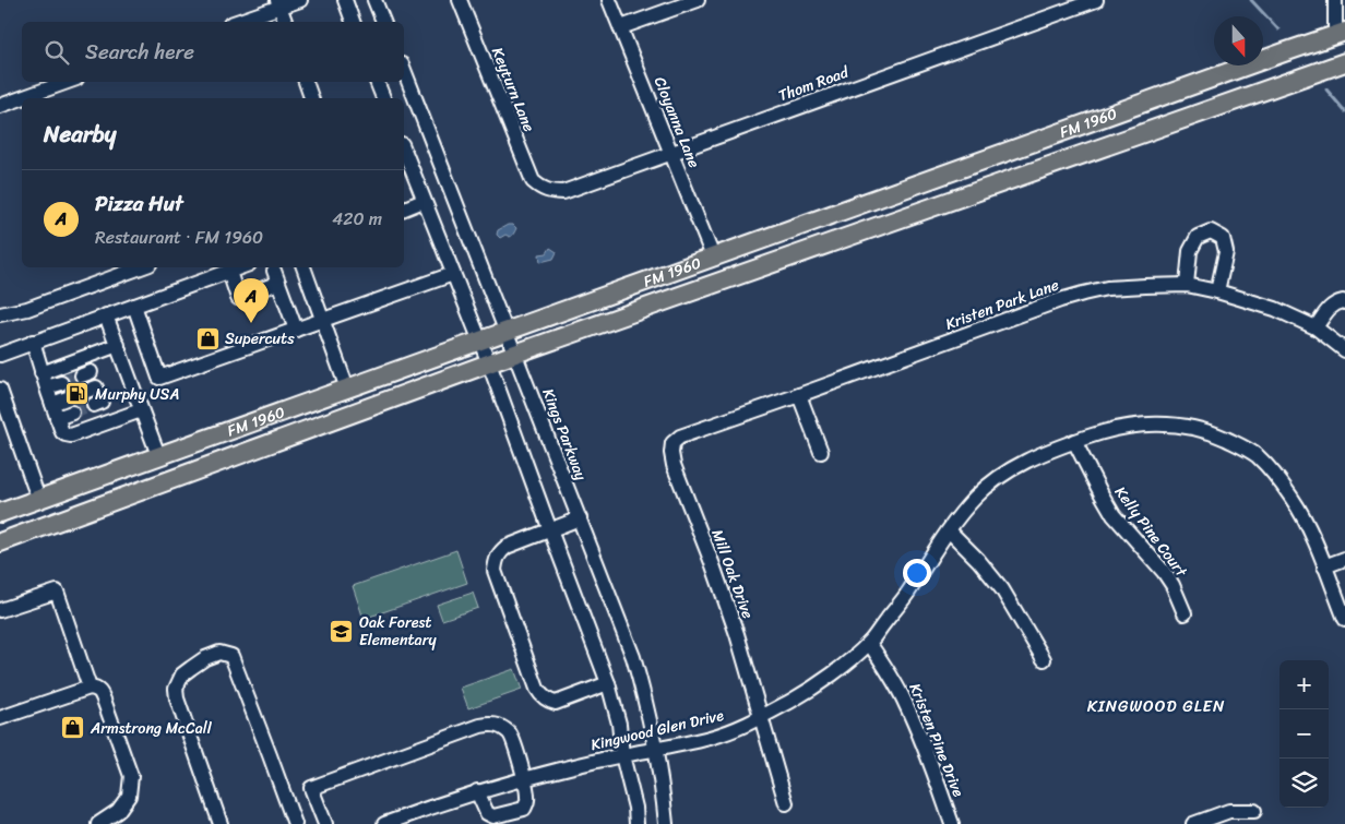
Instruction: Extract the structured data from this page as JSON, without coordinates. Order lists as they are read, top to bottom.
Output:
{
  "streets": {
    "main road": ["FM 1960"],
    "street": [
      "Thom Road",
      "Keyturn Lane",
      "Cloyanna Lane",
      "Kristen Park Lane",
      "Kings Parkway",
      "Kelly Pine Court",
      "Mill Oak Drive",
      "Kingwood Glen Drive",
      "Kristen Pine Drive"
    ]
  },
  "crossings": [
    ["Thom Road", "Keyturn Lane"],
    ["Thom Road", "Cloyanna Lane"],
    ["Cloyanna Lane", "FM 1960"],
    ["FM 1960", "Kings Parkway"],
    ["Kristen Park Lane", "Mill Oak Drive"],
    ["Kings Parkway", "Kingwood Glen Drive"],
    ["Kelly Pine Court", "Kingwood Glen Drive"],
    ["Mill Oak Drive", "Kingwood Glen Drive"],
    ["Kingwood Glen Drive", "Kristen Pine Drive"]
  ],
  "districts": ["KINGWOOD GLEN"],
  "places": {
    "shop": ["Supercuts", "Armstrong McCall"],
    "fuel station": ["Murphy USA"],
    "school or university": ["Oak Forest Elementary"]
  },
  "north": "bottom",
  "page": {
    "search": "Search here",
    "heading": "Nearby",
    "list": [
      {
        "mark": "A",
        "name": "Pizza Hut",
        "note": "Restaurant · FM 1960",
        "value": "420 m"
      }
    ],
    "pins": "A",
    "map_buttons": ["+", "−"]
  }
}
